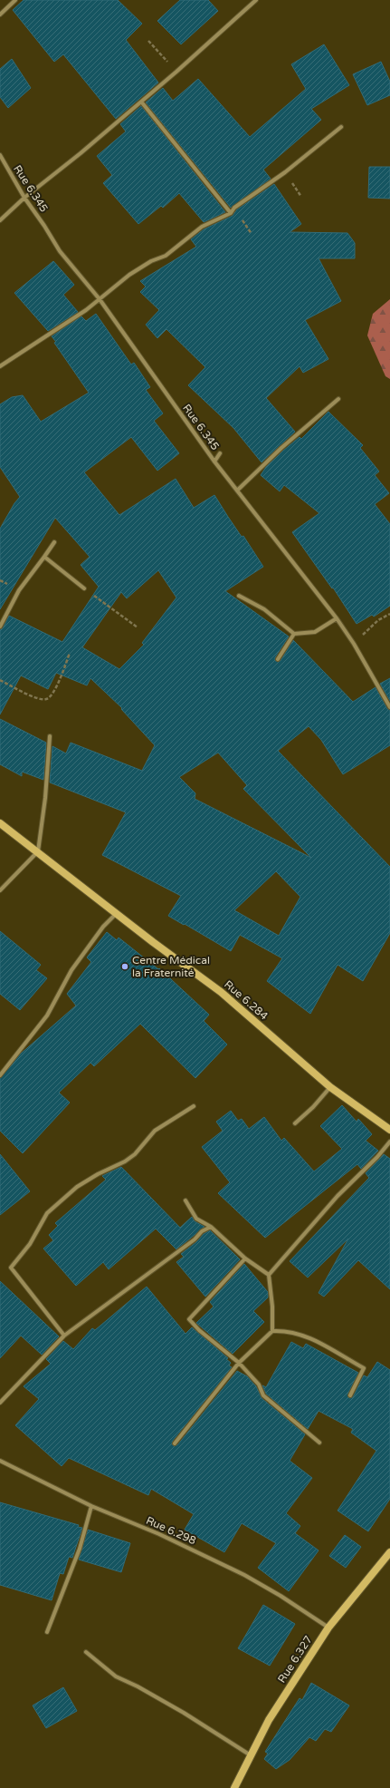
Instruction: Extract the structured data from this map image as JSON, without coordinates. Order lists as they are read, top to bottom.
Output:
{
  "streets": {
    "street": [
      "Rue 6.345",
      "Rue 6.284",
      "Rue 6.298",
      "Rue 6.327"
    ]
  },
  "crossings": [
    ["Rue 6.298", "Rue 6.327"]
  ],
  "places": ["Centre Médical la Fraternité"]
}
